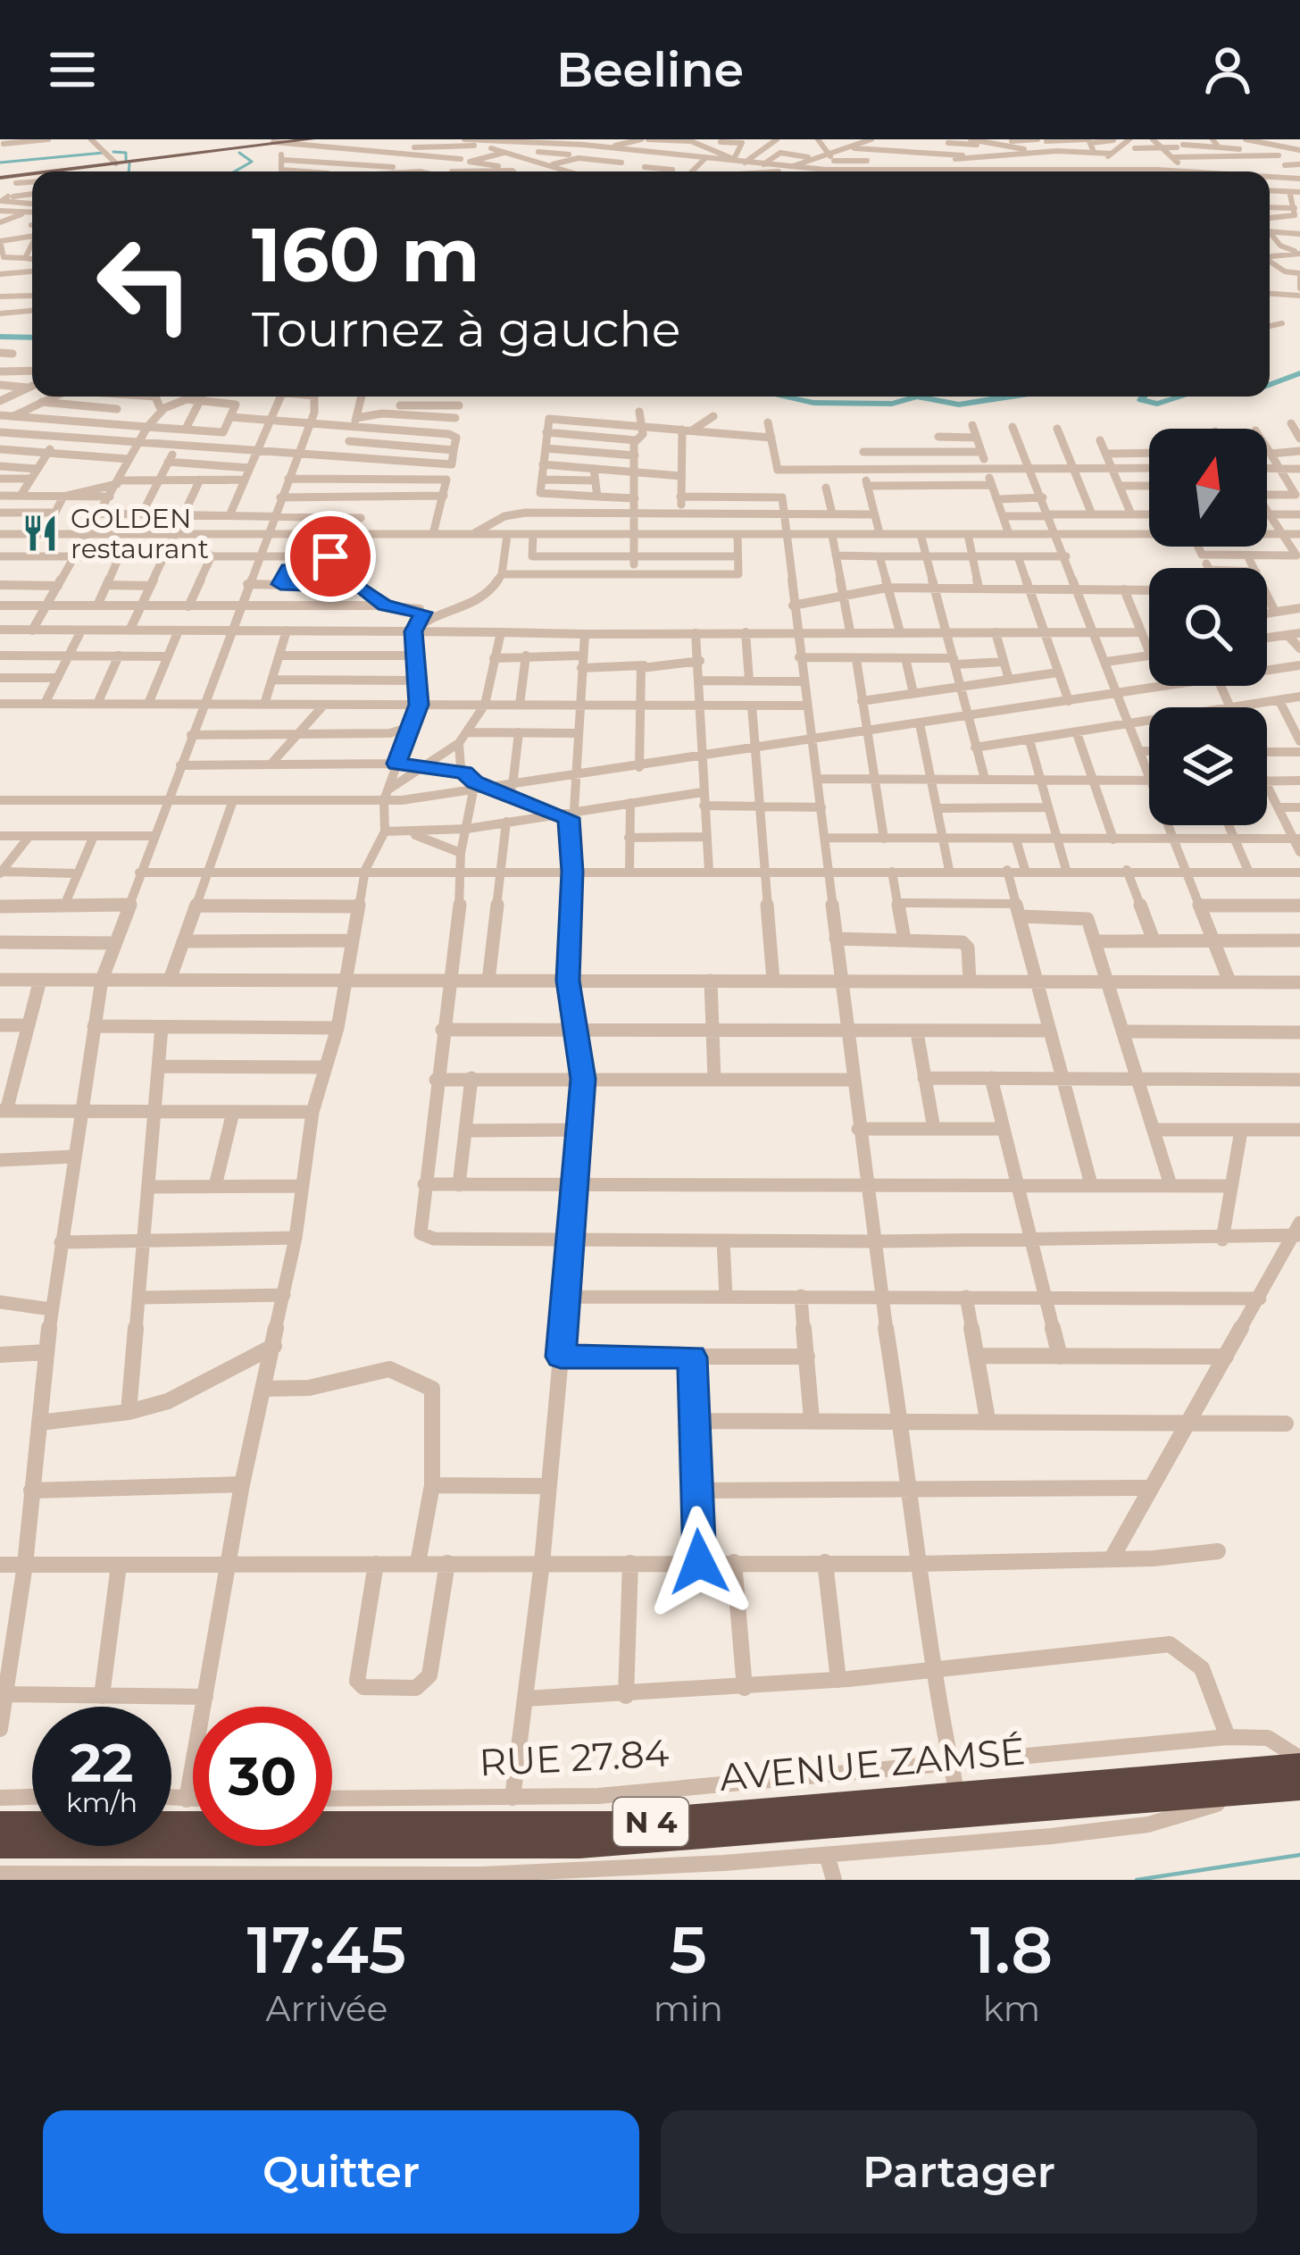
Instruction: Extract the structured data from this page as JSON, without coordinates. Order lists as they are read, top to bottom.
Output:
{
  "streets": {
    "highway": ["AVENUE ZAMSÉ", "N 4"],
    "street": ["RUE 27.84"]
  },
  "crossings": [
    ["RUE 27.84", "AVENUE ZAMSÉ"]
  ],
  "places": {
    "restaurant": ["GOLDEN restaurant"]
  },
  "north": "top",
  "page": {
    "header": "Beeline",
    "turn": ["160 m", "Tournez à gauche"],
    "speed": "22 km/h",
    "limit": "30",
    "eta": [
      "17:45",
      "Arrivée",
      "5",
      "min",
      "1.8",
      "km"
    ],
    "buttons": ["Quitter", "Partager"]
  }
}
